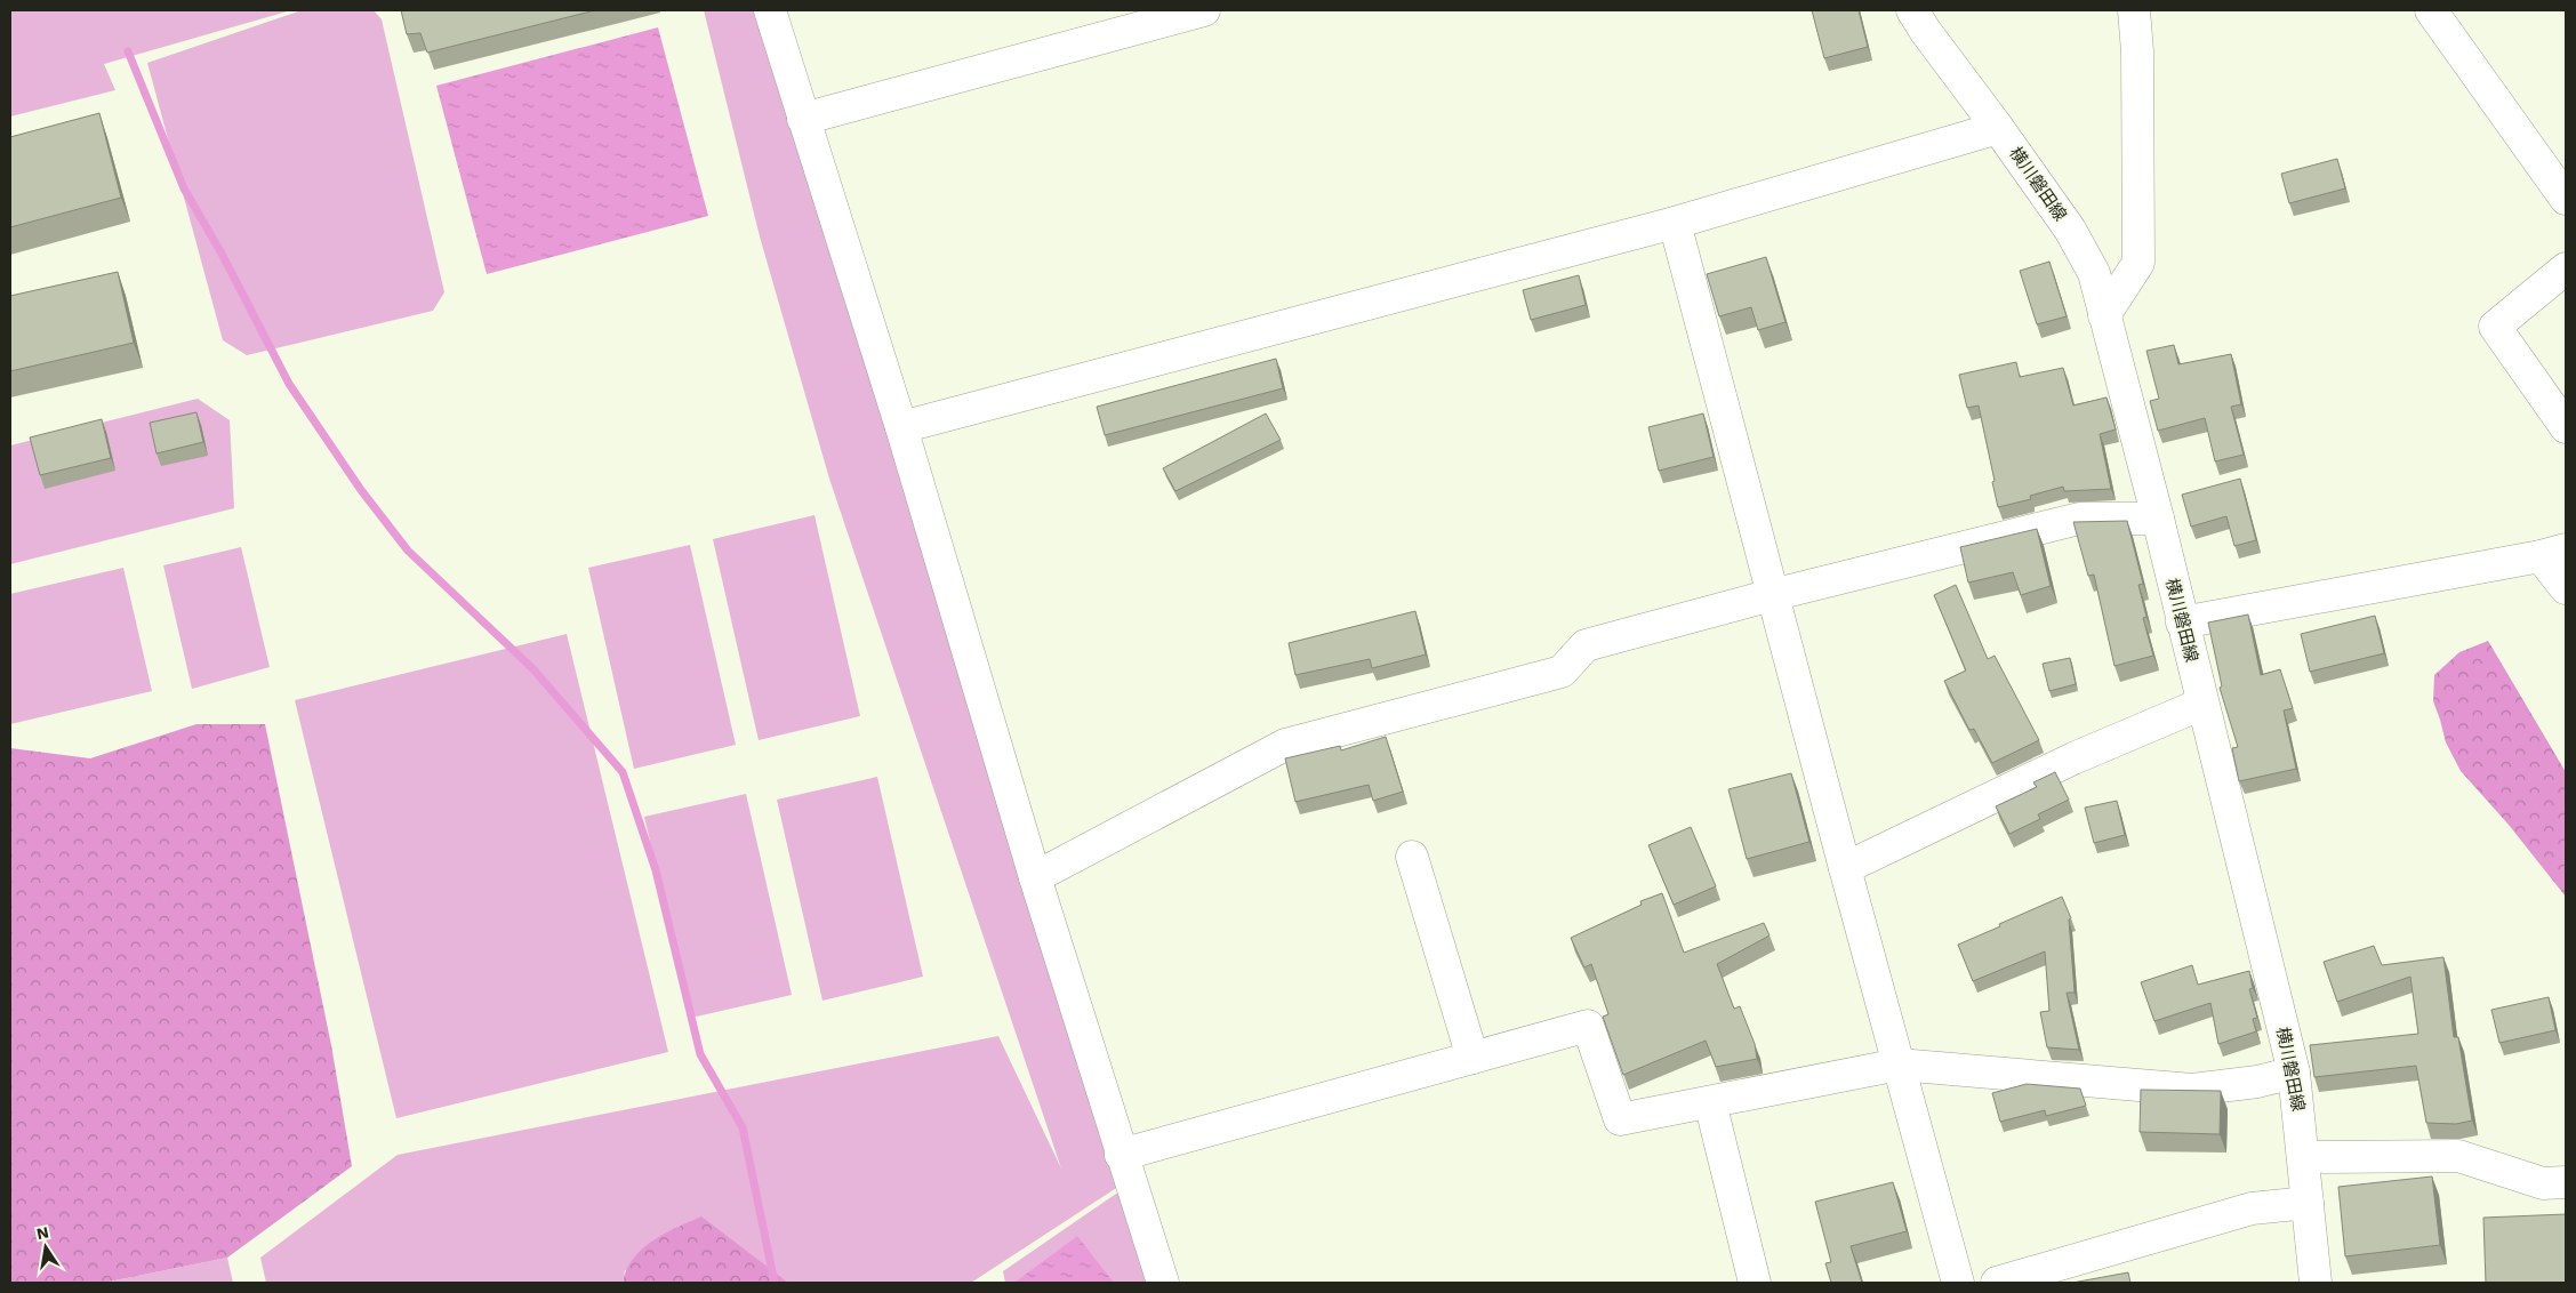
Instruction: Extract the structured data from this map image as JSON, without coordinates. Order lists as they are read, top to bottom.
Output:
{
  "streets": {
    "street": ["横川磐田線"]
  },
  "north": "top"
}
